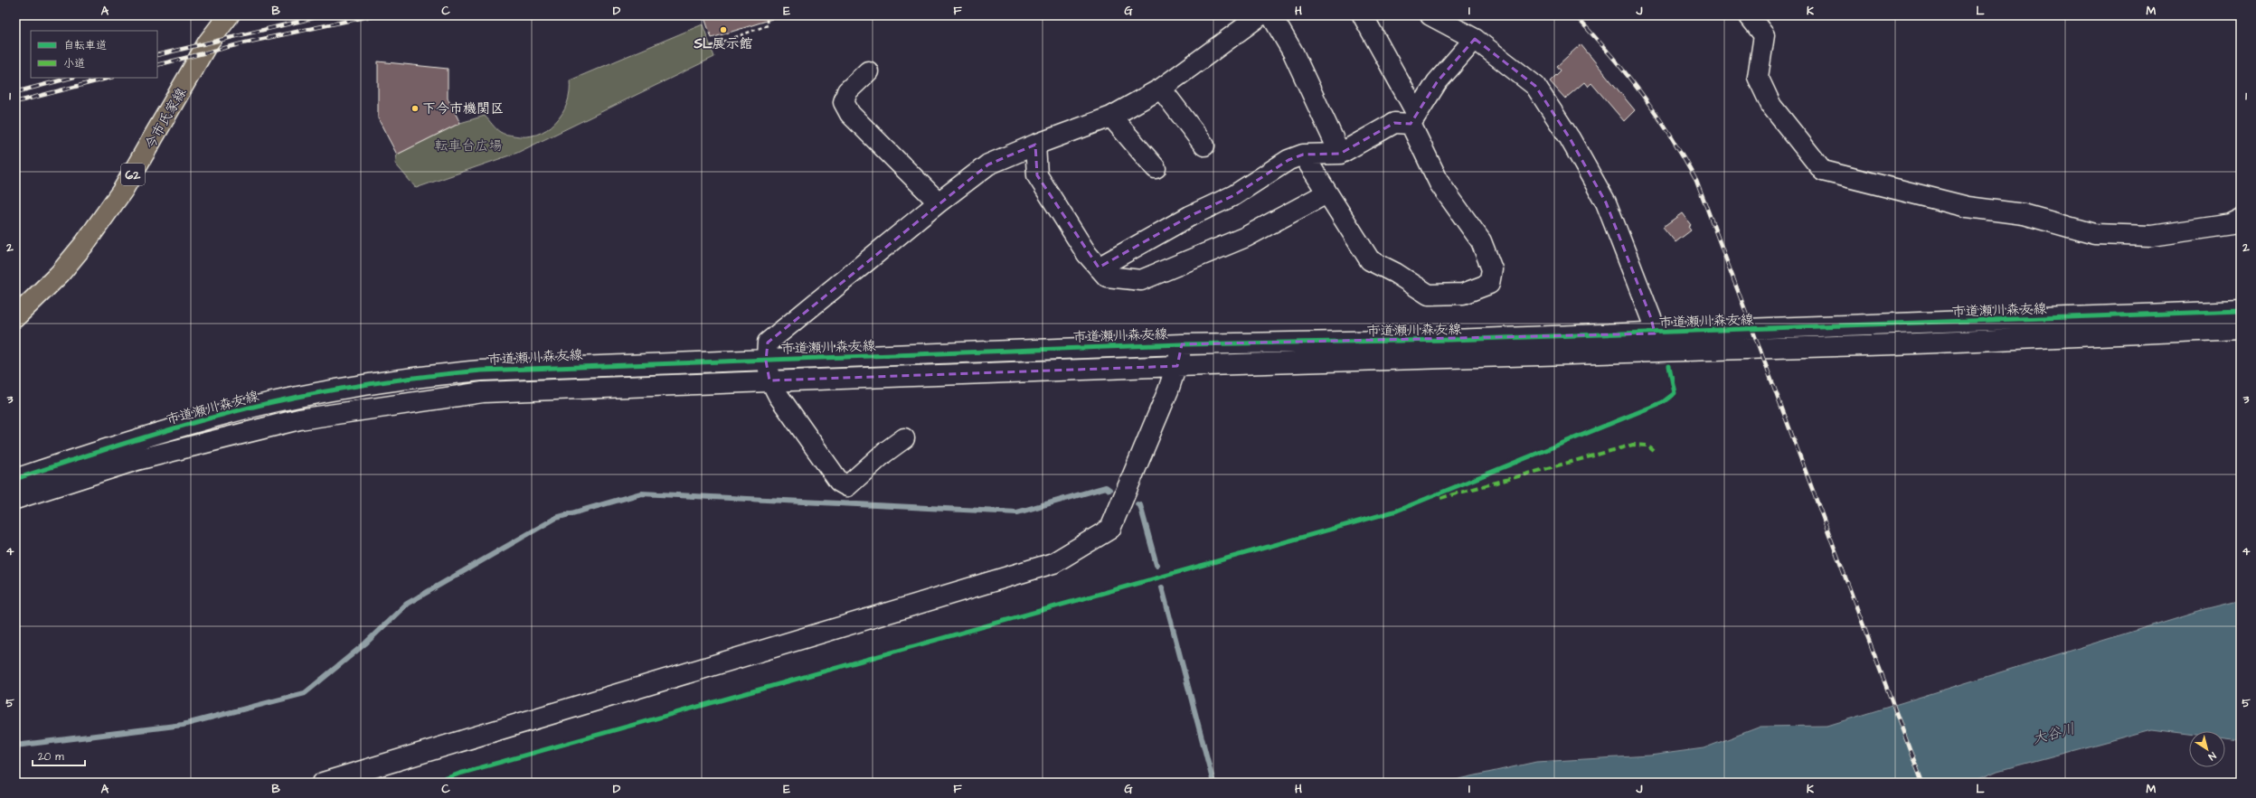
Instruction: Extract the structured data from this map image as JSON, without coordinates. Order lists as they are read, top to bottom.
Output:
{
  "streets": {
    "main road": ["今市氏家線", "62"],
    "street": ["市道瀬川森友線"]
  },
  "water": ["大谷川"],
  "parks": ["転車台広場"],
  "places": ["SL展示館", "下今市機関区"],
  "legend": ["自転車道", "小道"],
  "scale_bar": "20 m",
  "north": "bottom right",
  "grid": {
    "columns": [
      "A",
      "B",
      "C",
      "D",
      "E",
      "F",
      "G",
      "H",
      "I",
      "J",
      "K",
      "L",
      "M"
    ],
    "rows": [
      "1",
      "2",
      "3",
      "4",
      "5"
    ]
  }
}
